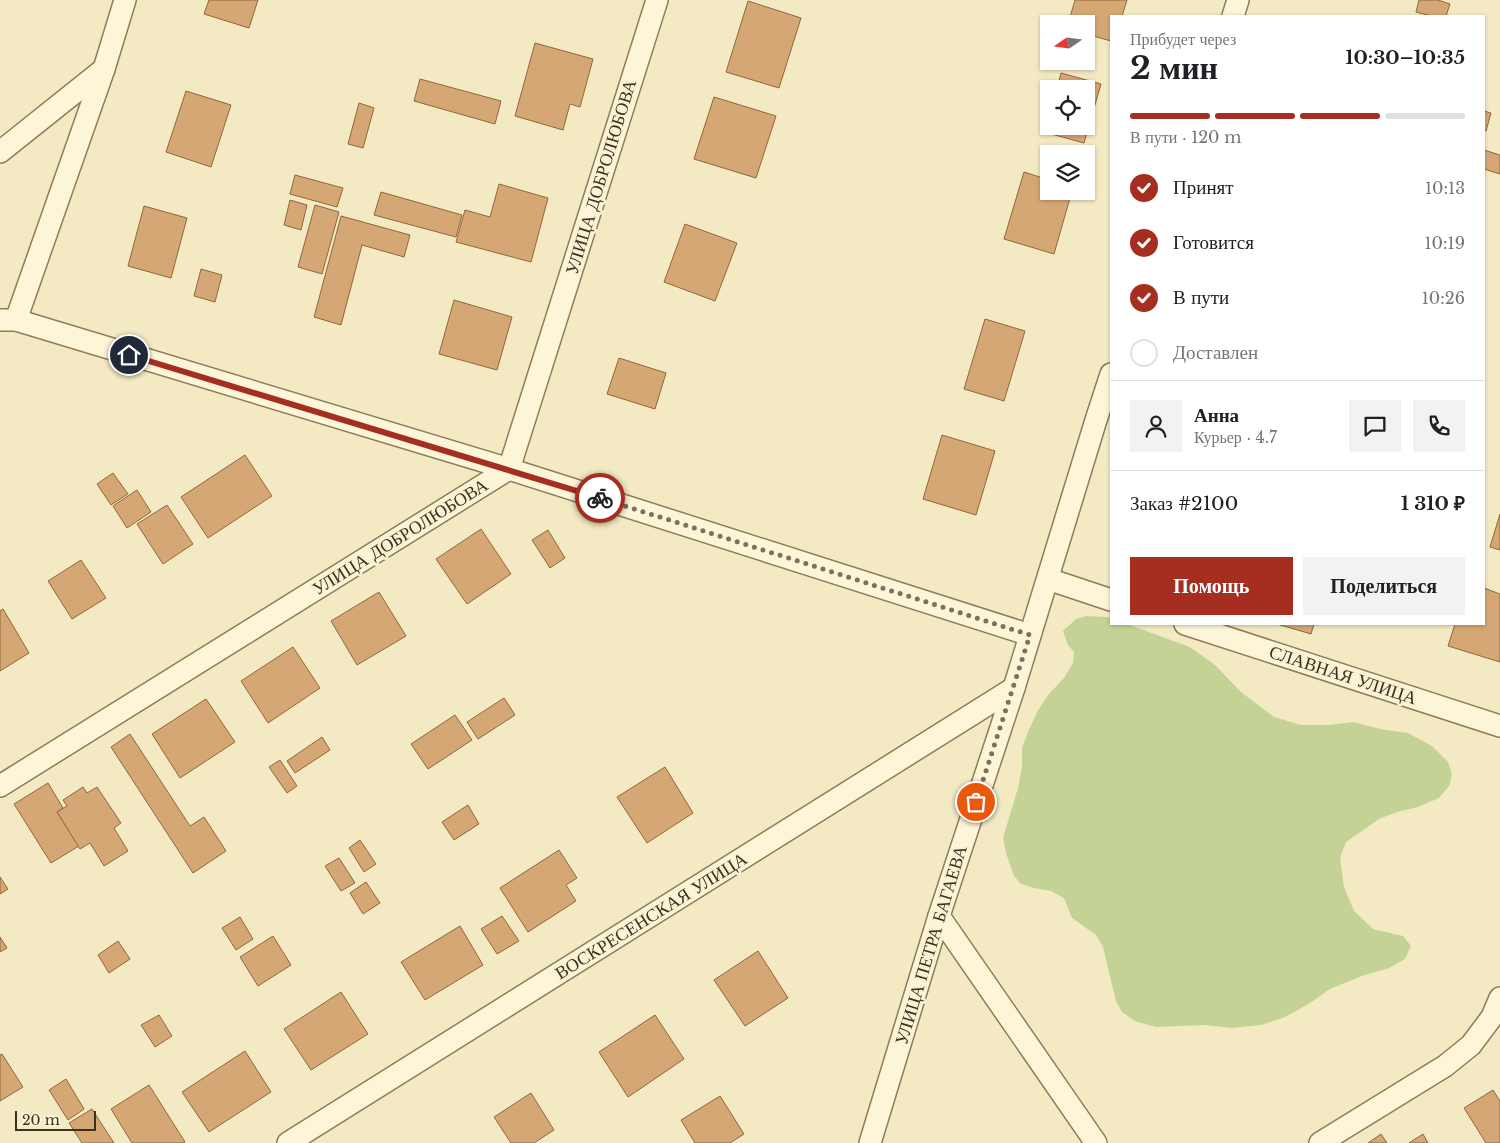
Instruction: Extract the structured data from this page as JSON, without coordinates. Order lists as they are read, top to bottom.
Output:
{
  "streets": {
    "street": [
      "УЛИЦА ДОБРОЛЮБОВА",
      "СЛАВНАЯ УЛИЦА",
      "ВОСКРЕСЕНСКАЯ УЛИЦА",
      "УЛИЦА ПЕТРА БАГАЕВА"
    ]
  },
  "crossings": [
    ["ВОСКРЕСЕНСКАЯ УЛИЦА", "УЛИЦА ПЕТРА БАГАЕВА"]
  ],
  "scale_bar": "20 m",
  "north": "left",
  "page": {
    "heading": ["2 мин", "Прибудет через", "10:30–10:35"],
    "panel": [
      "Анна",
      "Курьер · 4.7",
      "Заказ #2100",
      "1 310 ₽"
    ],
    "bar": "В пути · 120 m",
    "list": [
      ["Принят", "10:13"],
      ["Готовится", "10:19"],
      ["В пути", "10:26"],
      "Доставлен"
    ],
    "buttons": ["Помощь", "Поделиться"],
    "scale": "20 m"
  }
}
